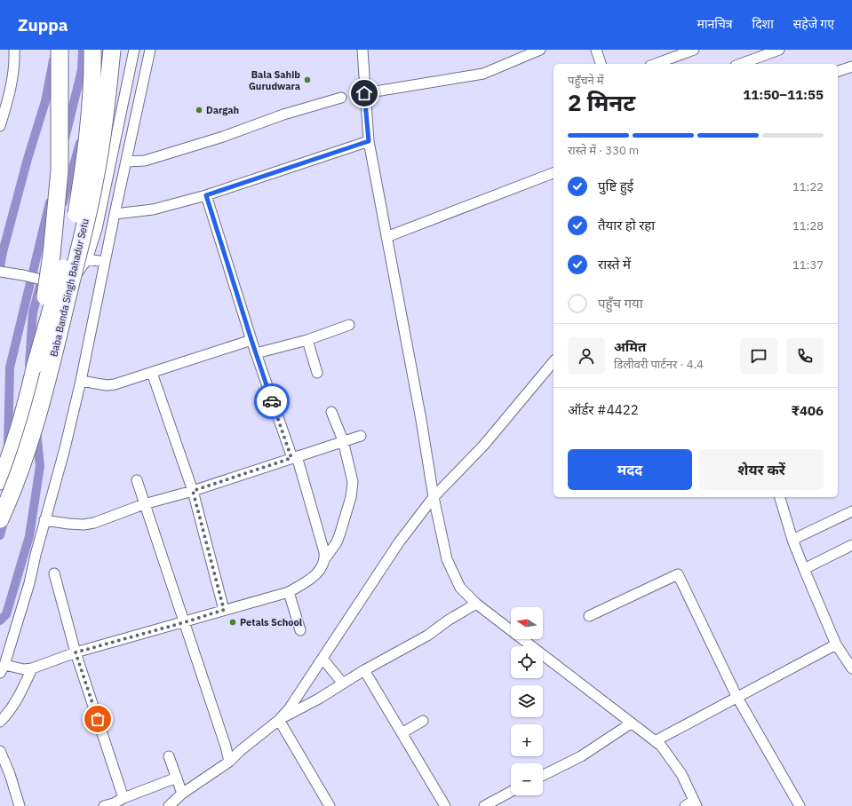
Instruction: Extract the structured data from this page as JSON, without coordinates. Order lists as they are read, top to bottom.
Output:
{
  "streets": {
    "highway": ["Baba Banda Singh Bahadur Setu"]
  },
  "places": ["Bala Sahib Gurudwara", "Dargah", "Petals School"],
  "north": "left",
  "page": {
    "header": "Zuppa",
    "nav": ["मानचित्र", "दिशा", "सहेजे गए"],
    "heading": ["2 मिनट", "पहुँचने में", "11:50–11:55"],
    "panel": [
      "अमित",
      "डिलीवरी पार्टनर · 4.4",
      "ऑर्डर #4422",
      "₹406"
    ],
    "bar": "रास्ते में · 330 m",
    "list": [
      ["पुष्टि हुई", "11:22"],
      ["तैयार हो रहा", "11:28"],
      ["रास्ते में", "11:37"],
      "पहुँच गया"
    ],
    "buttons": ["मदद", "शेयर करें"],
    "map_buttons": ["+", "−"]
  }
}
